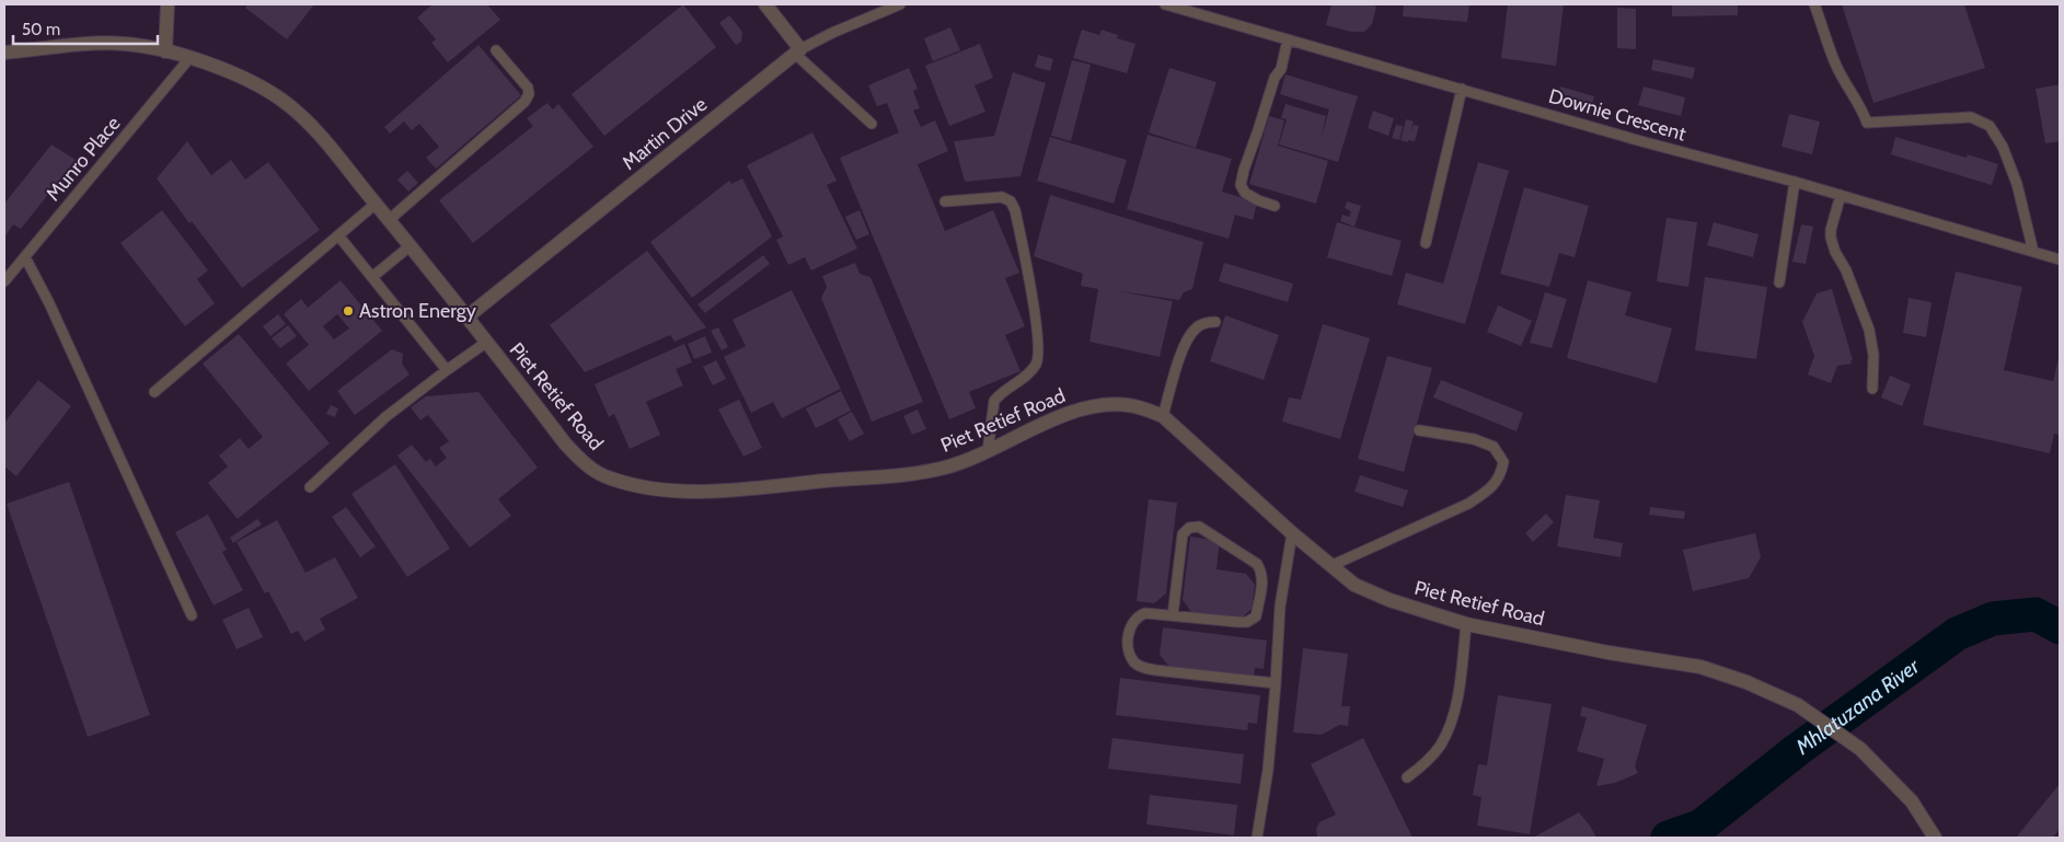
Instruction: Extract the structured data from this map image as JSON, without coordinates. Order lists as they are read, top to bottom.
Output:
{
  "streets": {
    "street": ["Martin Drive", "Piet Retief Road"],
    "lane": ["Downie Crescent", "Munro Place"]
  },
  "crossings": [
    ["Martin Drive", "Piet Retief Road"],
    ["Munro Place", "Piet Retief Road"]
  ],
  "water": ["Mhlatuzana River"],
  "places": ["Astron Energy"],
  "scale_bar": "50 m"
}
